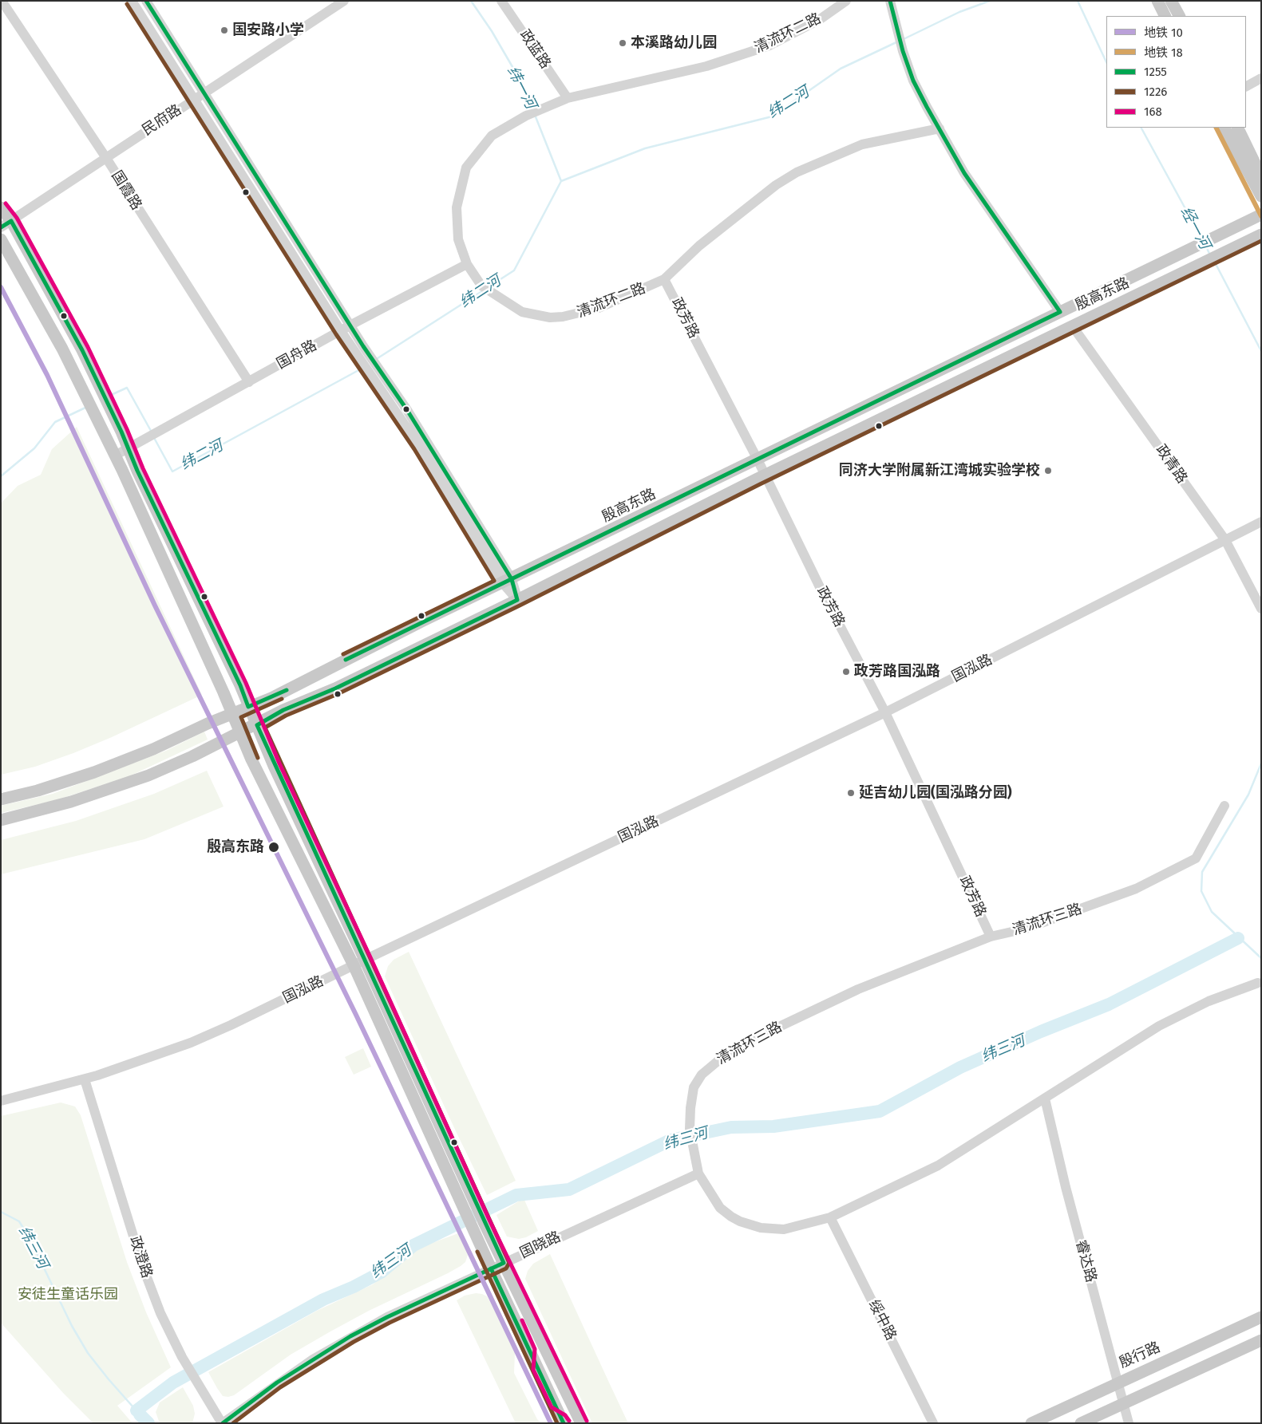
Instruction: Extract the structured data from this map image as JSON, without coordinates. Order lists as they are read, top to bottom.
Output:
{
  "streets": {
    "main road": ["殷高东路", "殷行路"],
    "street": [
      "清流环二路",
      "政蓝路",
      "民府路",
      "国霞路",
      "政芳路",
      "国舟路",
      "政青路",
      "国泓路",
      "清流环三路",
      "国晓路",
      "政澄路",
      "睿达路",
      "绥中路"
    ]
  },
  "crossings": [
    ["清流环二路", "政蓝路"],
    ["清流环二路", "政芳路"],
    ["清流环二路", "国舟路"],
    ["民府路", "国霞路"],
    ["国霞路", "国舟路"],
    ["殷高东路", "政芳路"],
    ["殷高东路", "政青路"],
    ["政芳路", "国泓路"],
    ["政芳路", "清流环三路"],
    ["政青路", "国泓路"],
    ["国泓路", "政澄路"],
    ["清流环三路", "国晓路"],
    ["清流环三路", "睿达路"],
    ["清流环三路", "绥中路"],
    ["国晓路", "政澄路"],
    ["睿达路", "殷行路"]
  ],
  "water": [
    "纬一河",
    "纬二河",
    "经一河",
    "纬三河"
  ],
  "parks": ["安徒生童话乐园"],
  "places": [
    "国安路小学",
    "本溪路幼儿园",
    "同济大学附属新江湾城实验学校",
    "政芳路国泓路",
    "延吉幼儿园(国泓路分园)",
    "殷高东路"
  ],
  "lines": [
    "transit line 1255",
    "transit line 1226",
    "metro line 18",
    "transit line 168",
    "metro line 10"
  ],
  "legend": [
    "地铁 10",
    "地铁 18",
    "1255",
    "1226",
    "168"
  ]
}
